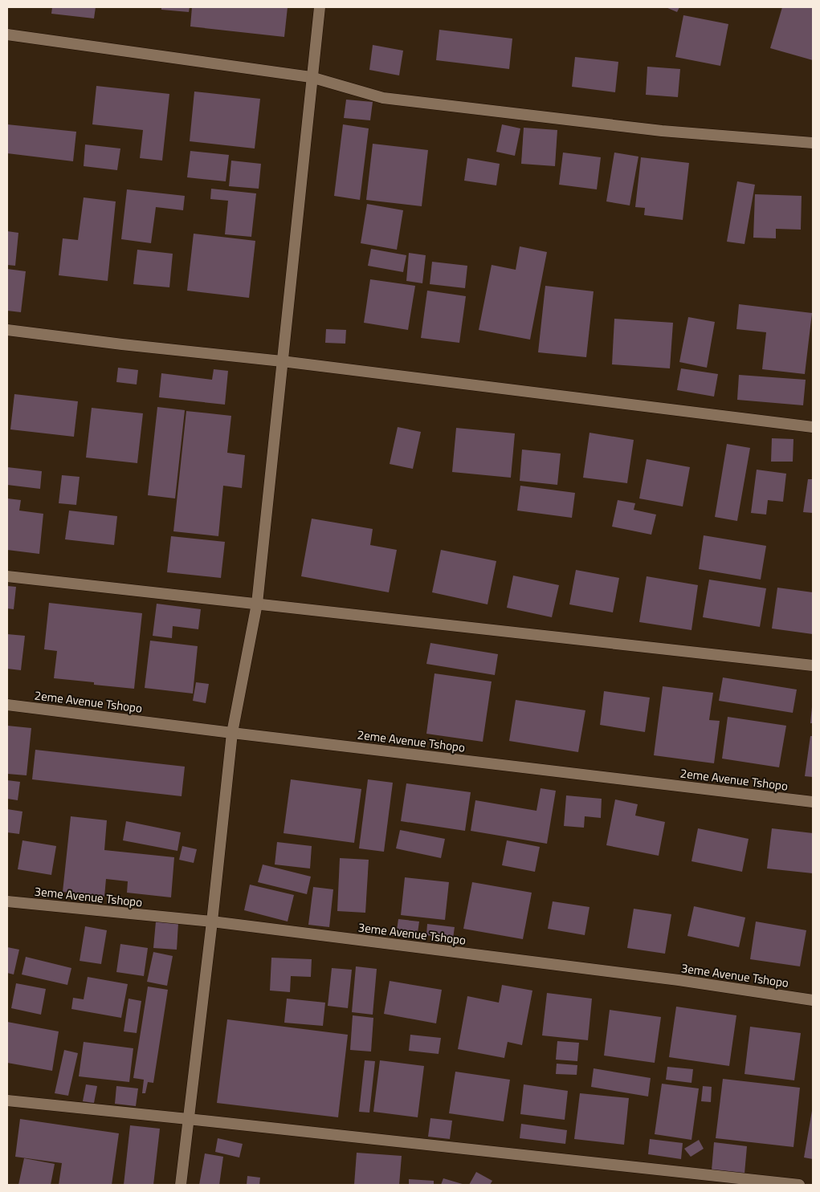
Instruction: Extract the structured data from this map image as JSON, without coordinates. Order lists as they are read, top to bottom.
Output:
{
  "streets": {
    "street": ["2eme Avenue Tshopo", "3eme Avenue Tshopo"]
  }
}
